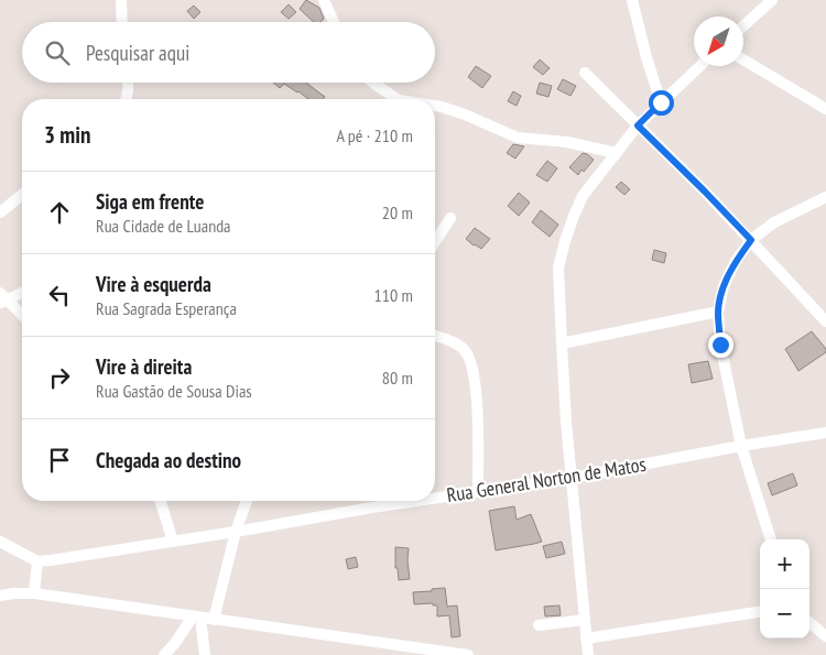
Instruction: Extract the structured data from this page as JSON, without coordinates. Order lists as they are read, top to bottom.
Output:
{
  "streets": {
    "street": ["Rua General Norton de Matos"]
  },
  "north": "bottom left",
  "page": {
    "search": "Pesquisar aqui",
    "heading": ["3 min", "A pé · 210 m"],
    "list": [
      ["Siga em frente", "Rua Cidade de Luanda", "20 m"],
      ["Vire à esquerda", "Rua Sagrada Esperança", "110 m"],
      ["Vire à direita", "Rua Gastão de Sousa Dias", "80 m"],
      "Chegada ao destino"
    ],
    "map_buttons": ["+", "−"]
  }
}
